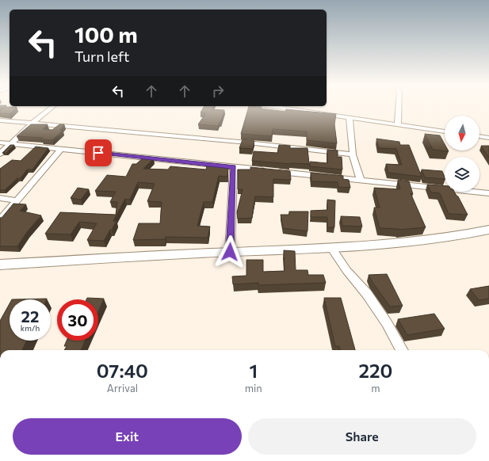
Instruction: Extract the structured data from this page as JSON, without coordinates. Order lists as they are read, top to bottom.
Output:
{
  "north": "bottom",
  "page": {
    "turn": ["100 m", "Turn left"],
    "speed": "22 km/h",
    "limit": "30",
    "eta": [
      "07:40",
      "Arrival",
      "1",
      "min",
      "220",
      "m"
    ],
    "buttons": ["Exit", "Share"]
  }
}
